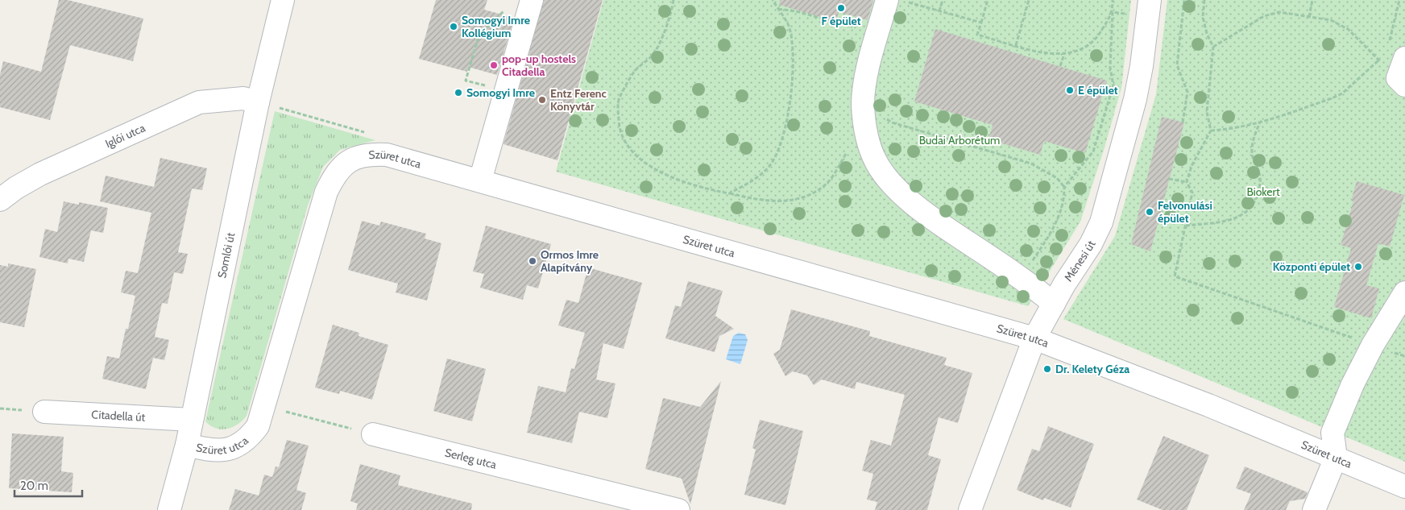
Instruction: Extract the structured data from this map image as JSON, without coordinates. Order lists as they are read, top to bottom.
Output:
{
  "streets": {
    "street": [
      "Iglói utca",
      "Szüret utca",
      "Somlói út",
      "Ménesi út",
      "Citadella út",
      "Serleg utca"
    ]
  },
  "crossings": [
    ["Iglói utca", "Somlói út"],
    ["Szüret utca", "Somlói út"],
    ["Szüret utca", "Ménesi út"],
    ["Somlói út", "Citadella út"]
  ],
  "parks": ["Budai Arborétum", "Biokert"],
  "places": [
    "F épület",
    "Somogyi Imre Kollégium",
    "pop-up hostels Citadella",
    "E épület",
    "Somogyi Imre",
    "Entz Ferenc Könyvtár",
    "Felvonulási épület",
    "Ormos Imre Alapítvány",
    "Központi épület",
    "Dr. Kelety Géza"
  ],
  "scale_bar": "20 m"
}
